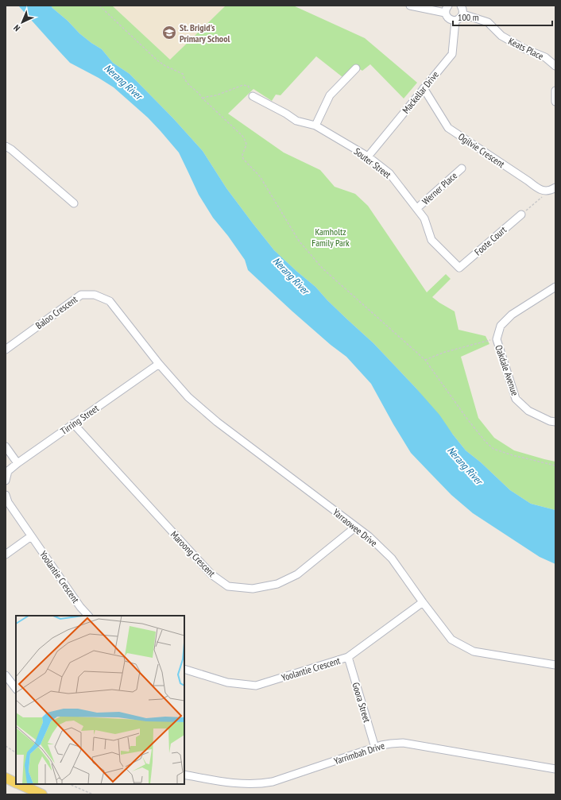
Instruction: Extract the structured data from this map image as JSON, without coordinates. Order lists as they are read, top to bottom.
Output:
{
  "streets": {
    "street": [
      "Keats Place",
      "Mackellar Drive",
      "Ogilvie Crescent",
      "Souter Street",
      "Werner Place",
      "Foote Court",
      "Baloo Crescent",
      "Oakdale Avenue",
      "Tirring Street",
      "Yarraowee Drive",
      "Maroong Crescent",
      "Yoolantie Crescent",
      "Goora Street",
      "Yarrimbah Drive"
    ]
  },
  "crossings": [
    ["Mackellar Drive", "Ogilvie Crescent"],
    ["Mackellar Drive", "Souter Street"],
    ["Souter Street", "Werner Place"],
    ["Souter Street", "Foote Court"],
    ["Baloo Crescent", "Tirring Street"],
    ["Baloo Crescent", "Yarraowee Drive"],
    ["Tirring Street", "Yarraowee Drive"],
    ["Tirring Street", "Maroong Crescent"],
    ["Yarraowee Drive", "Maroong Crescent"],
    ["Yarraowee Drive", "Yoolantie Crescent"],
    ["Yoolantie Crescent", "Goora Street"],
    ["Goora Street", "Yarrimbah Drive"]
  ],
  "water": ["Nerang River"],
  "parks": ["Kamholtz Family Park"],
  "places": {
    "school or university": ["St. Brigid's Primary School"]
  },
  "scale_bar": "100 m",
  "north": "bottom left"
}
